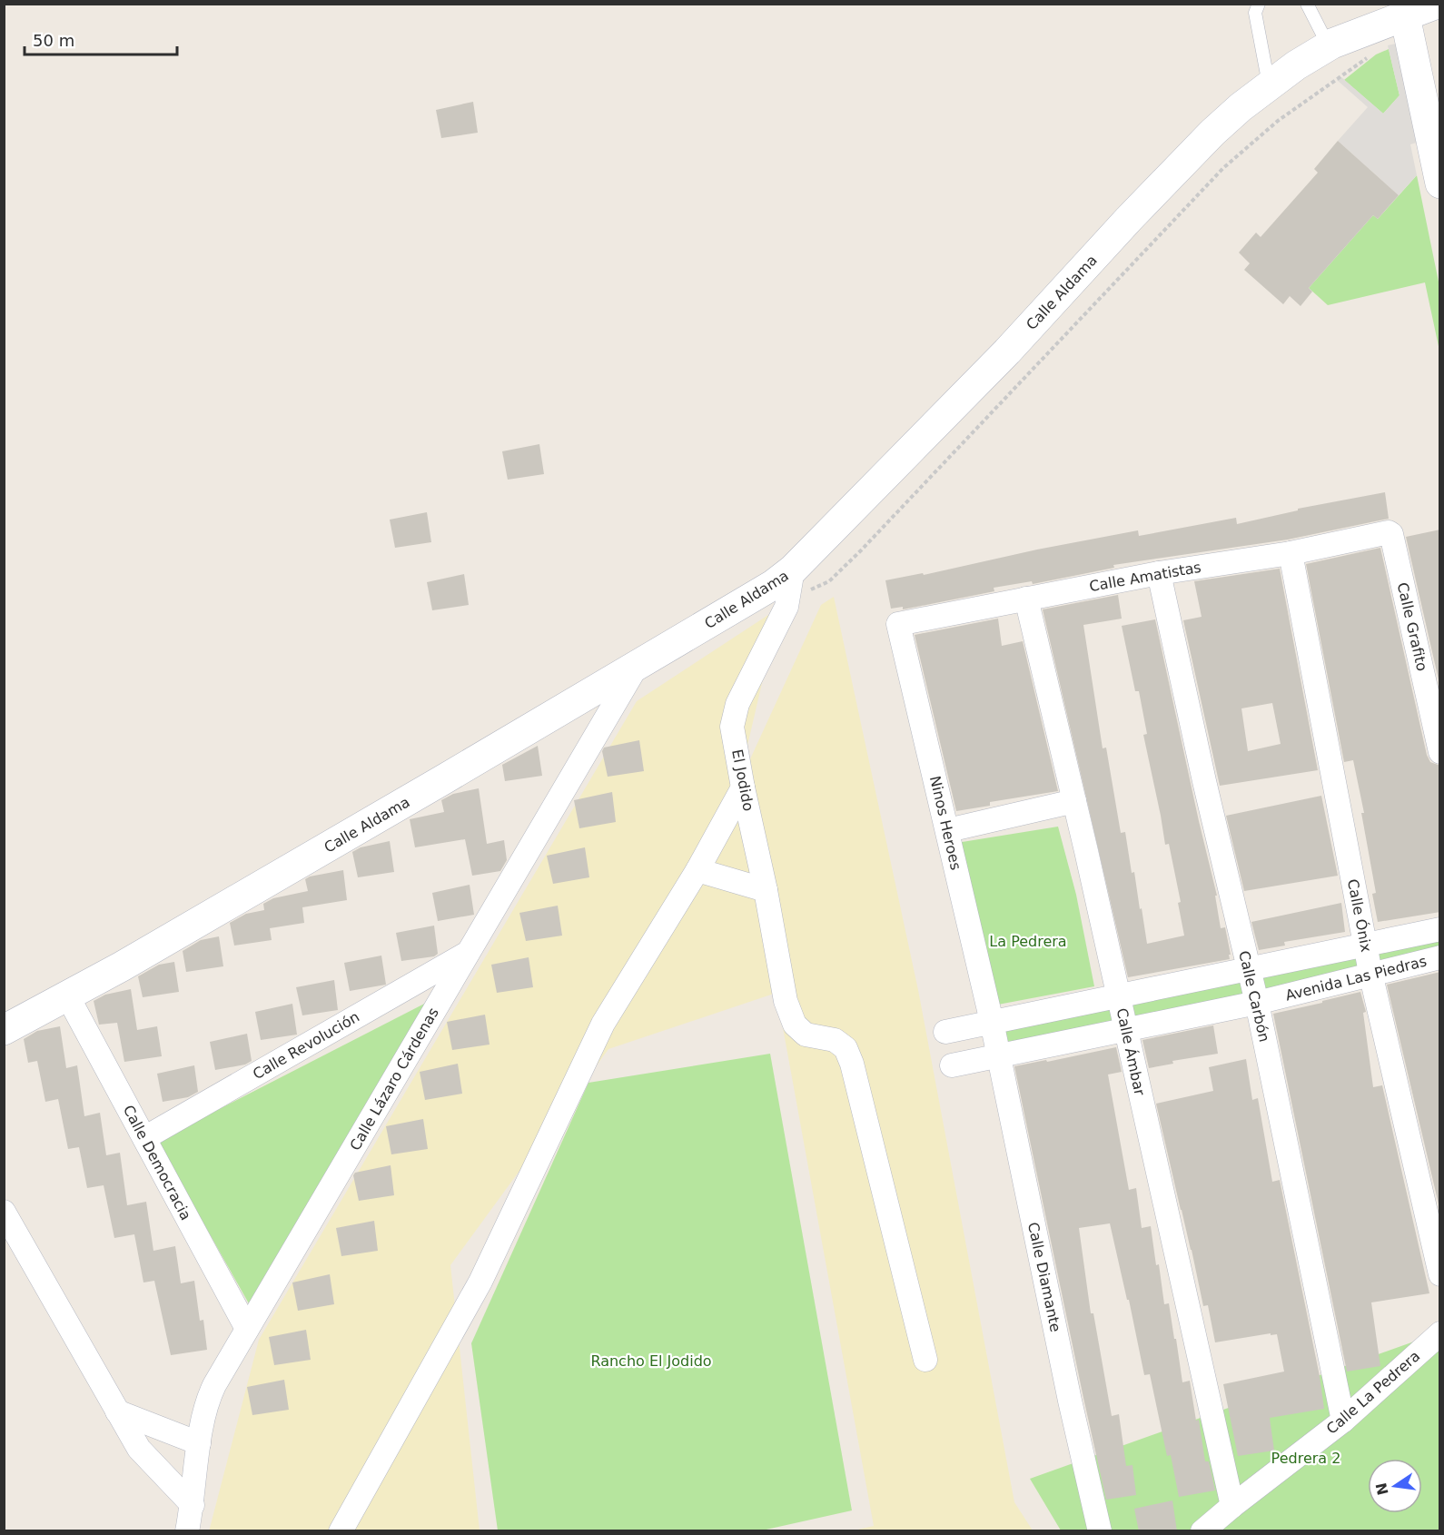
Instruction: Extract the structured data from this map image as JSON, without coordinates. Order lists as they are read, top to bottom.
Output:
{
  "streets": {
    "main road": ["Calle Aldama"],
    "street": [
      "Calle Amatistas",
      "Calle Grafito",
      "El Jodido",
      "Ninos Heroes",
      "Calle Ónix",
      "Avenida Las Piedras",
      "Calle Carbón",
      "Calle Revolución",
      "Calle Ámbar",
      "Calle Lázaro Cárdenas",
      "Calle Democracia",
      "Calle Diamante",
      "Calle La Pedrera"
    ]
  },
  "crossings": [
    ["Calle Aldama", "El Jodido"],
    ["Calle Aldama", "Calle Lázaro Cárdenas"],
    ["Calle Aldama", "Calle Democracia"],
    ["Calle Amatistas", "Calle Grafito"],
    ["Calle Amatistas", "Ninos Heroes"],
    ["Calle Amatistas", "Calle Ónix"],
    ["Calle Amatistas", "Calle Carbón"],
    ["Calle Amatistas", "Calle Ámbar"],
    ["Ninos Heroes", "Avenida Las Piedras"],
    ["Ninos Heroes", "Calle Diamante"],
    ["Calle Ónix", "Avenida Las Piedras"],
    ["Avenida Las Piedras", "Calle Carbón"],
    ["Avenida Las Piedras", "Calle Ámbar"],
    ["Avenida Las Piedras", "Calle Diamante"],
    ["Calle Carbón", "Calle La Pedrera"],
    ["Calle Revolución", "Calle Lázaro Cárdenas"],
    ["Calle Revolución", "Calle Democracia"],
    ["Calle Ámbar", "Calle La Pedrera"],
    ["Calle Lázaro Cárdenas", "Calle Democracia"]
  ],
  "parks": ["La Pedrera", "Rancho El Jodido", "Pedrera 2"],
  "scale_bar": "50 m",
  "north": "left"
}
